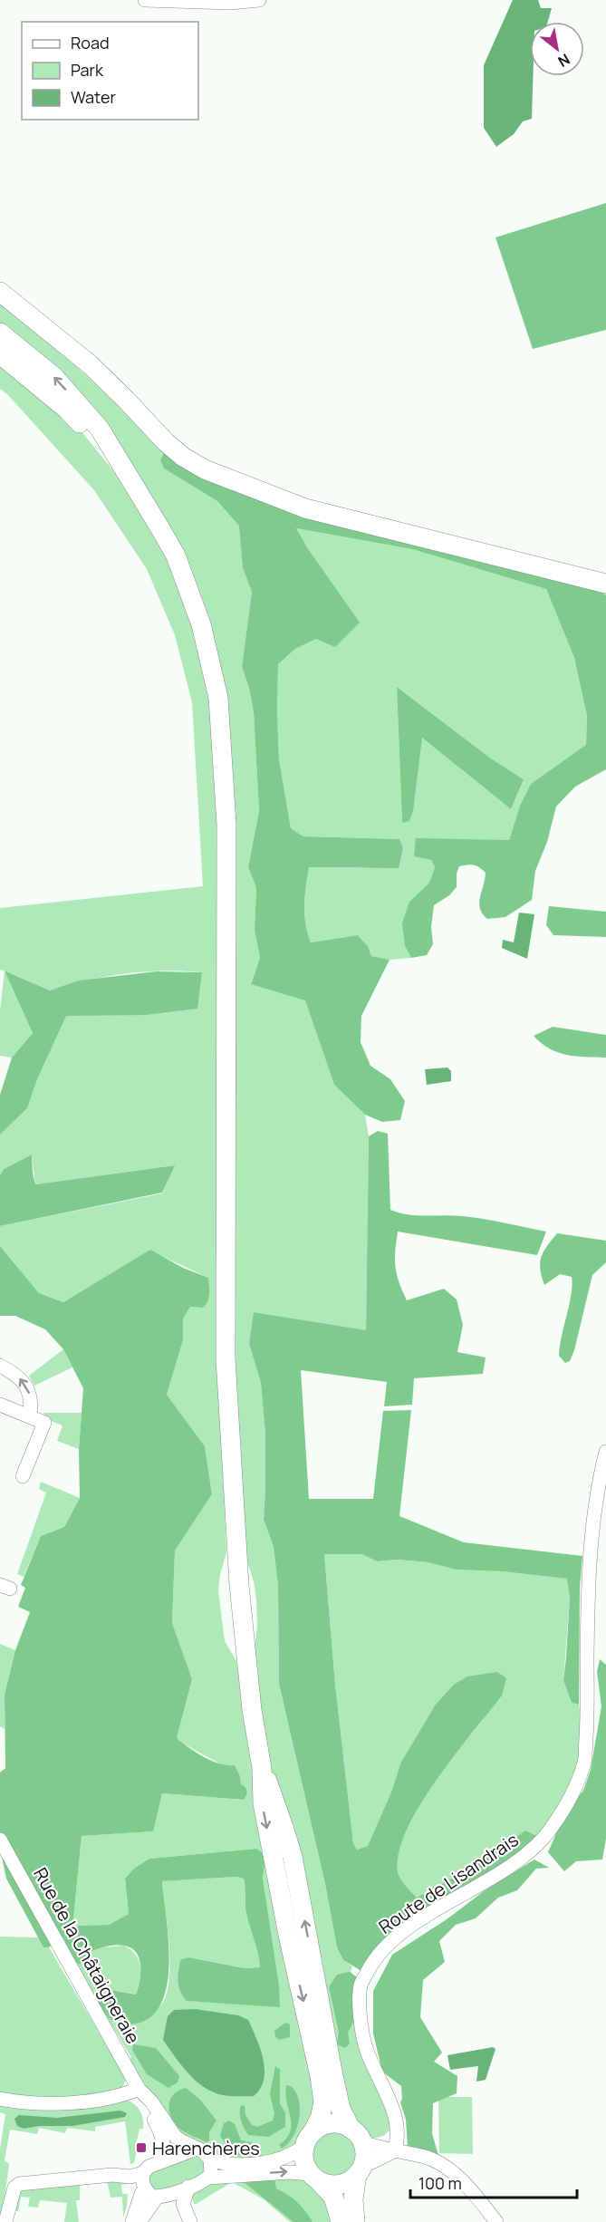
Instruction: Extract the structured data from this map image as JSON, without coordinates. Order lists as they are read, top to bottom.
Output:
{
  "streets": {
    "street": ["Route de Lisandrais", "Rue de la Châtaigneraie"]
  },
  "places": {
    "transit": ["Harenchères"]
  },
  "legend": ["Road", "Park", "Water"],
  "scale_bar": "100 m",
  "north": "bottom right"
}
